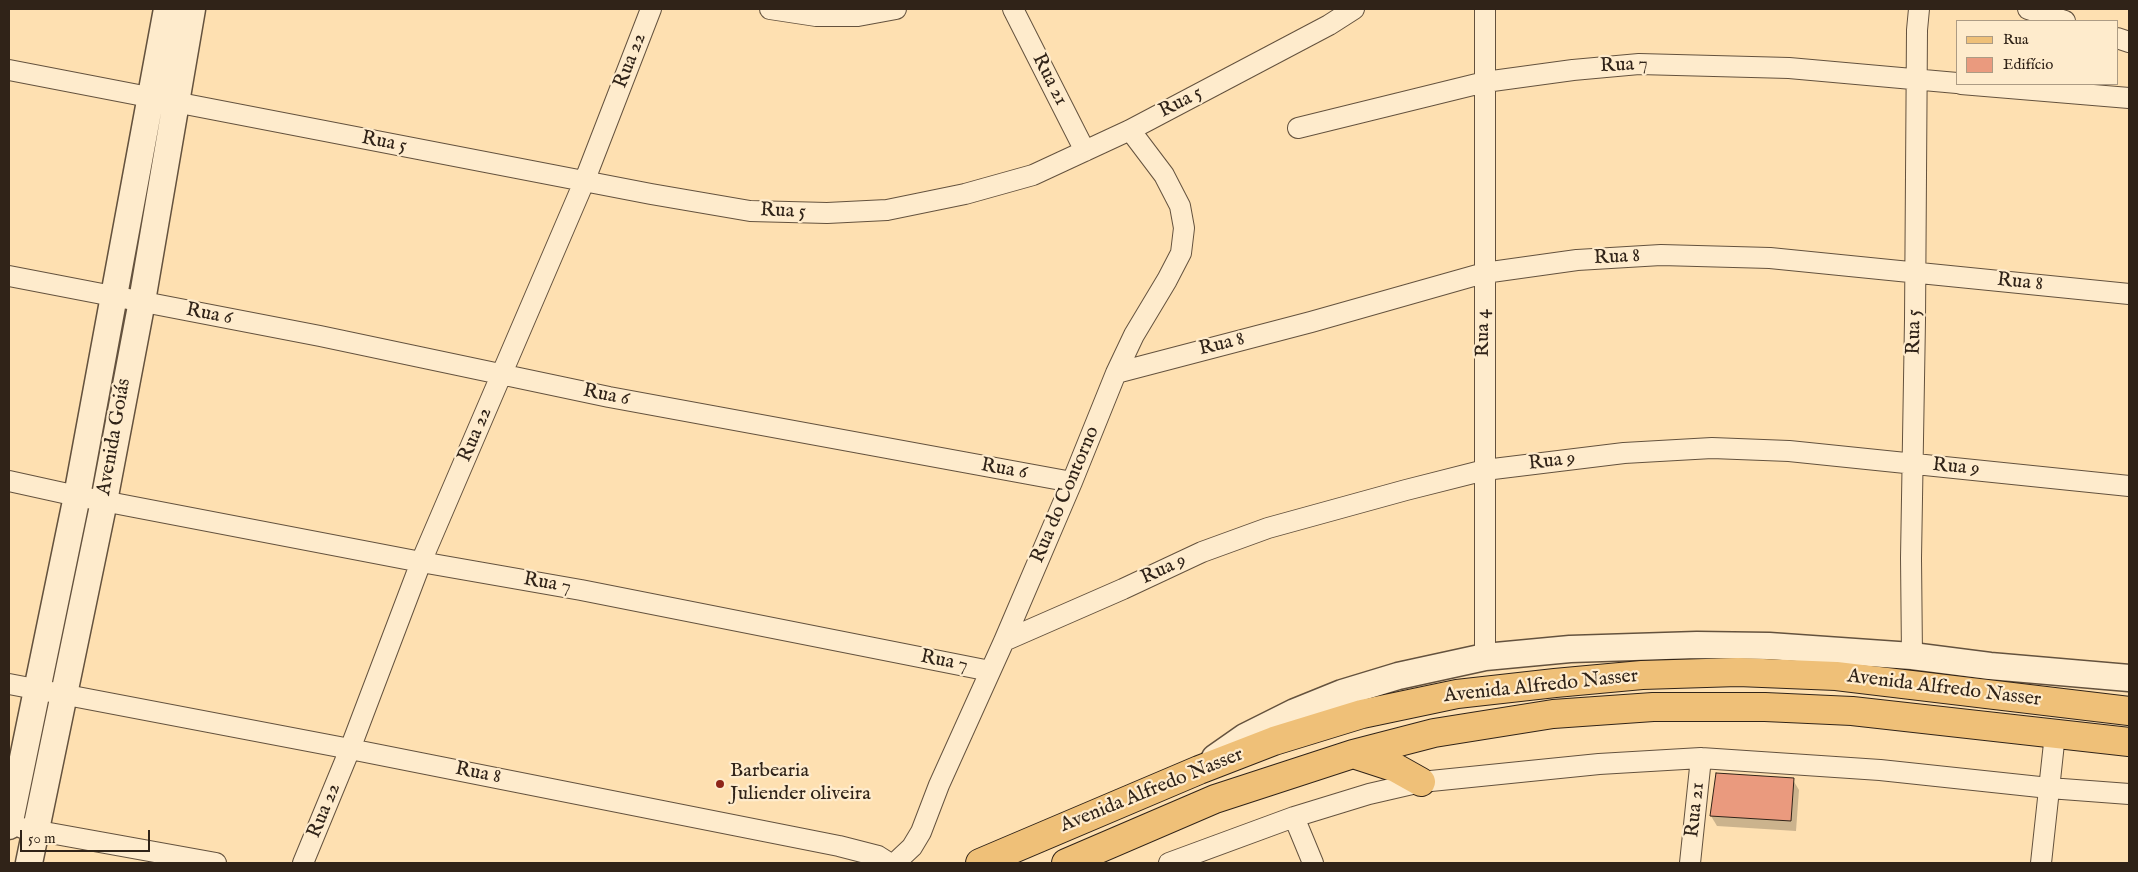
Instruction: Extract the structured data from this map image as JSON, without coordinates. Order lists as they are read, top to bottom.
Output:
{
  "streets": {
    "main road": ["Avenida Alfredo Nasser"],
    "street": [
      "Rua 22",
      "Rua 7",
      "Rua 21",
      "Rua 5",
      "Rua 8",
      "Rua 6",
      "Rua 4",
      "Avenida Goiás",
      "Rua 9",
      "Rua do Contorno"
    ]
  },
  "crossings": [
    ["Rua 22", "Rua 7"],
    ["Rua 22", "Rua 5"],
    ["Rua 22", "Rua 8"],
    ["Rua 22", "Rua 6"],
    ["Rua 7", "Rua 5"],
    ["Rua 7", "Rua 4"],
    ["Rua 7", "Avenida Goiás"],
    ["Rua 7", "Rua do Contorno"],
    ["Rua 21", "Rua 5"],
    ["Rua 5", "Rua 8"],
    ["Rua 5", "Avenida Goiás"],
    ["Rua 5", "Rua 9"],
    ["Rua 5", "Rua do Contorno"],
    ["Rua 8", "Rua 4"],
    ["Rua 8", "Avenida Goiás"],
    ["Rua 8", "Rua do Contorno"],
    ["Rua 6", "Avenida Goiás"],
    ["Rua 6", "Rua do Contorno"],
    ["Rua 4", "Rua 9"],
    ["Rua 9", "Rua do Contorno"]
  ],
  "places": ["Barbearia Juliender oliveira"],
  "legend": ["Rua", "Edifício"],
  "scale_bar": "50 m"
}
